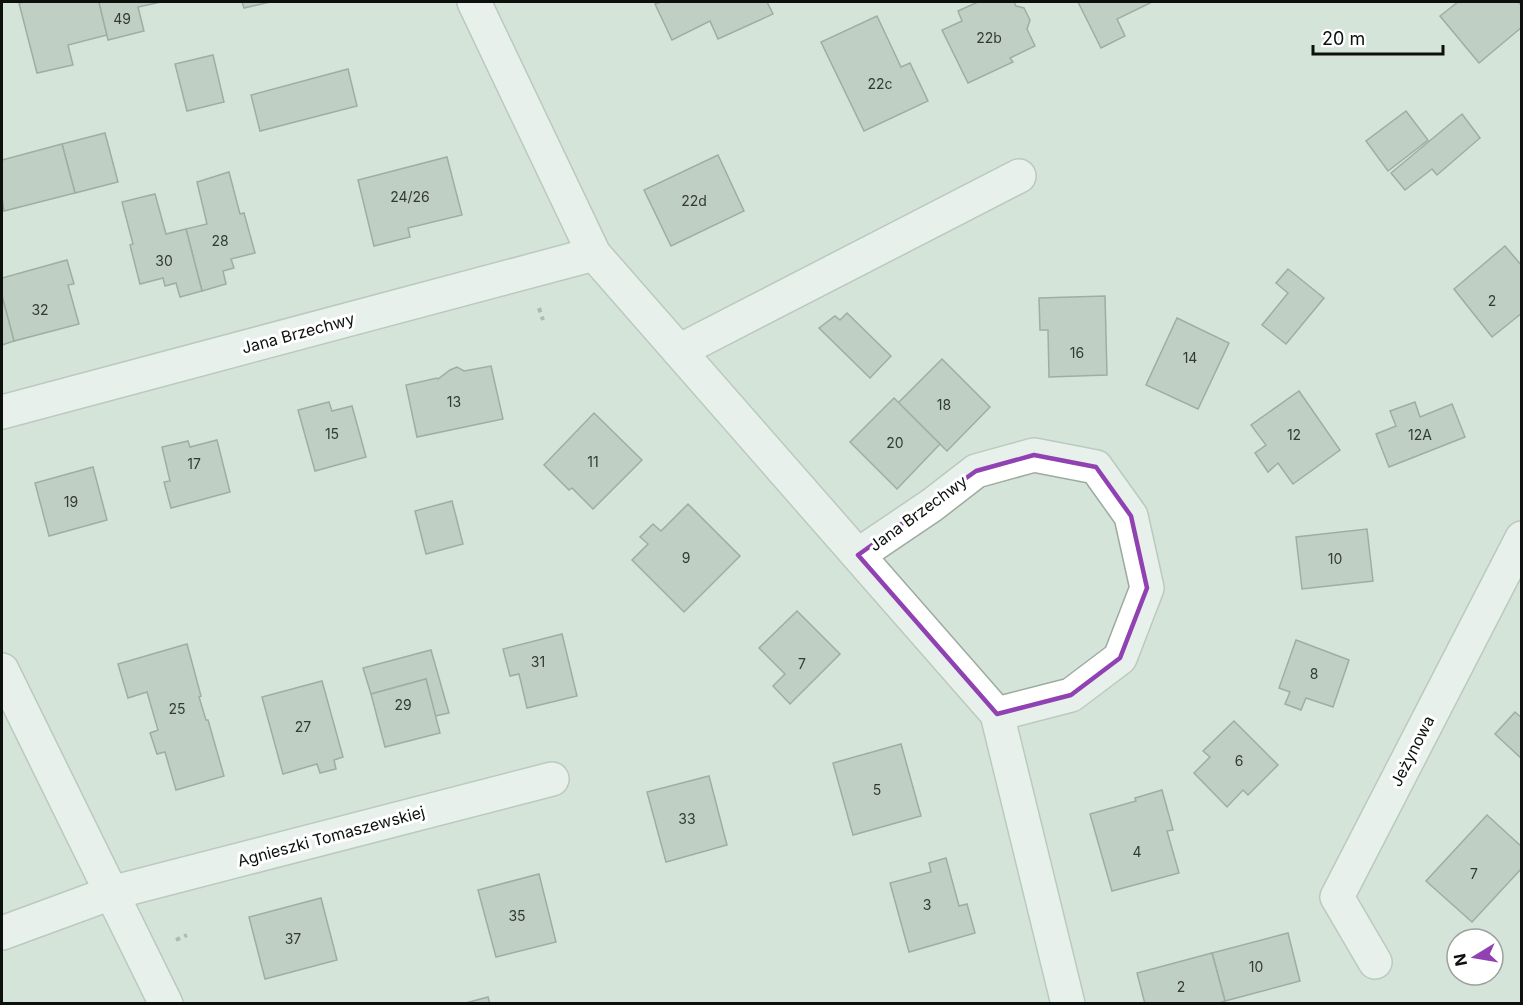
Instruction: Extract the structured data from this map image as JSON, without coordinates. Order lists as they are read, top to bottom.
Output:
{
  "streets": {
    "street": ["Jana Brzechwy", "Jeżynowa", "Agnieszki Tomaszewskiej"]
  },
  "house_numbers": [
    "49",
    "22b",
    "22c",
    "24/26",
    "22d",
    "28",
    "30",
    "2",
    "32",
    "16",
    "14",
    "13",
    "18",
    "15",
    "12",
    "12A",
    "20",
    "11",
    "17",
    "19",
    "9",
    "10",
    "31",
    "7",
    "8",
    "29",
    "25",
    "27",
    "6",
    "5",
    "33",
    "4",
    "7",
    "3",
    "35",
    "37",
    "10",
    "2"
  ],
  "scale_bar": "20 m",
  "north": "left"
}
